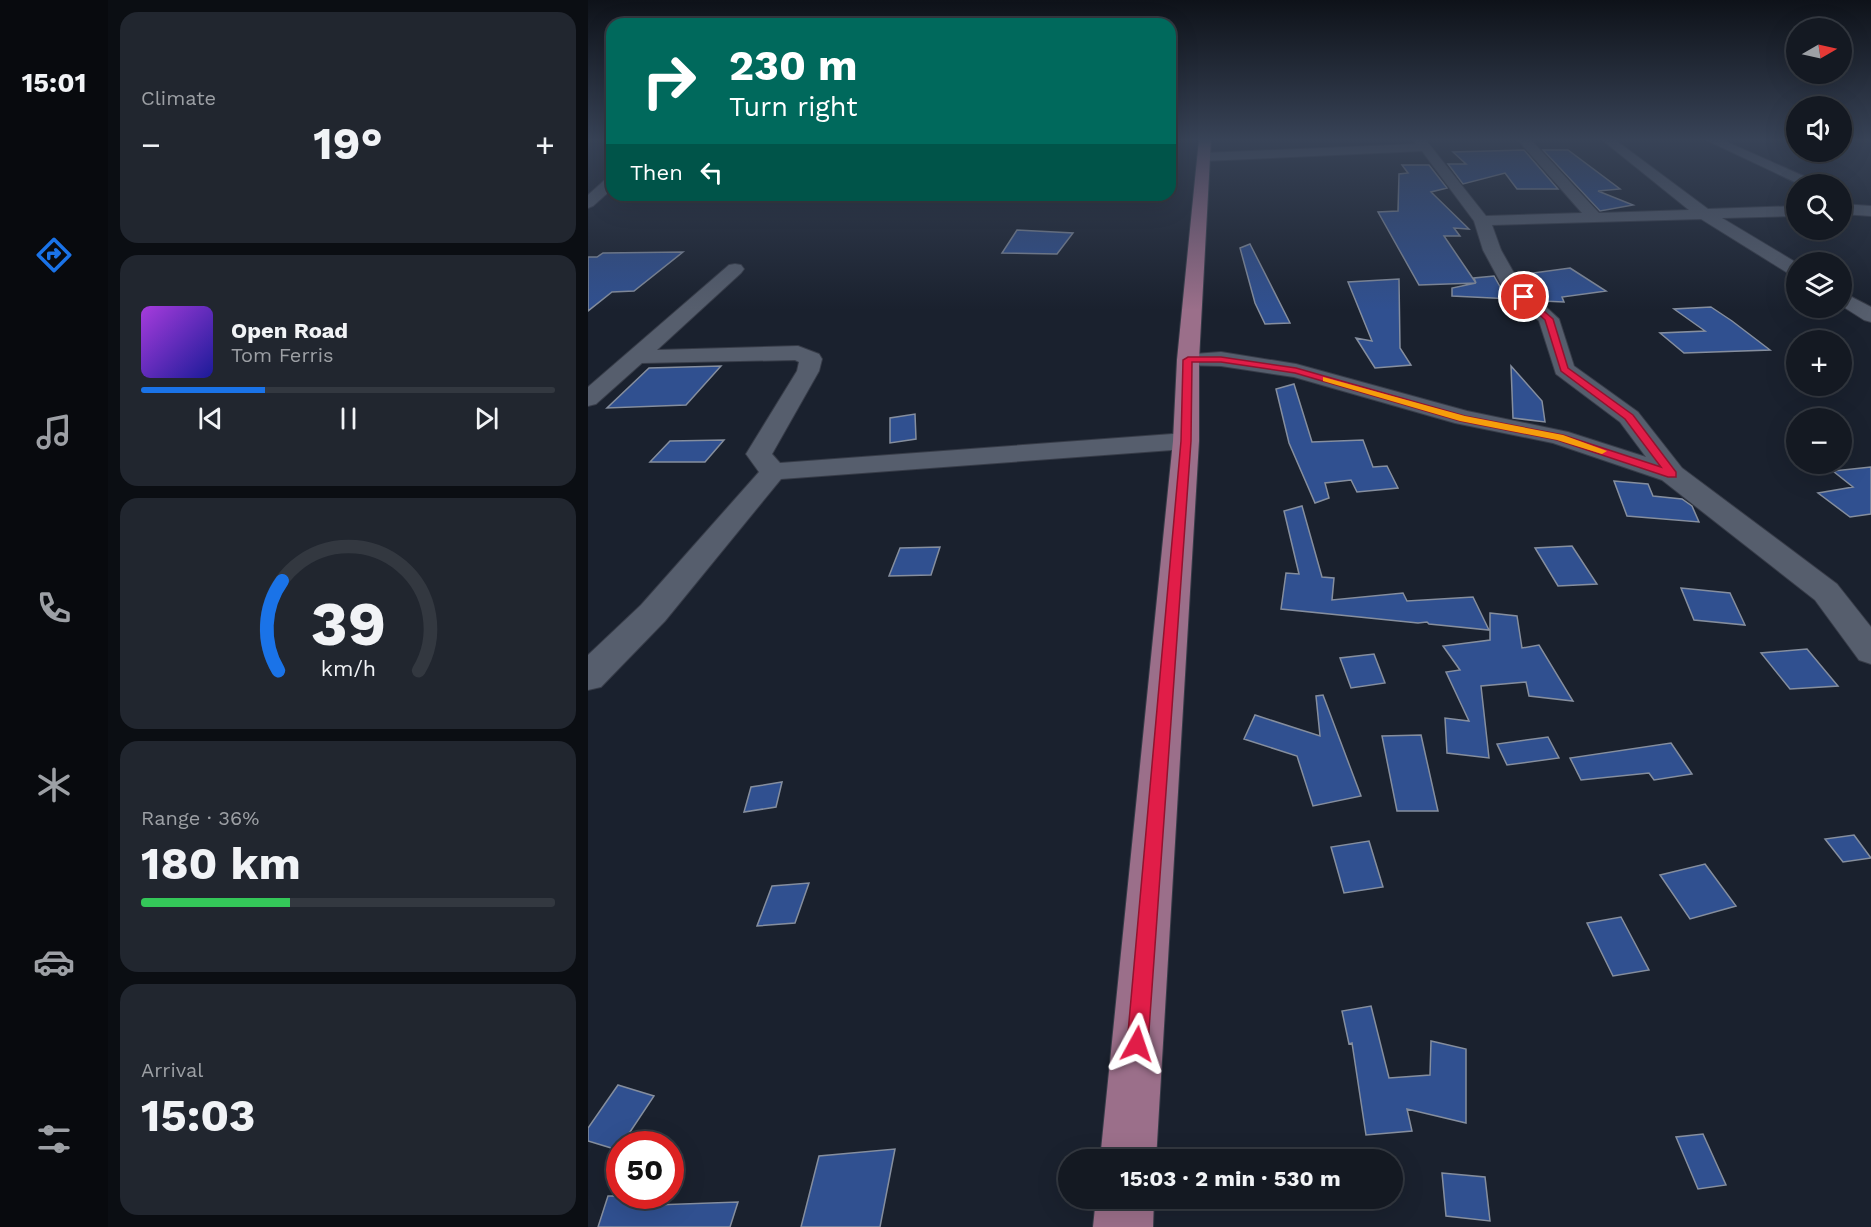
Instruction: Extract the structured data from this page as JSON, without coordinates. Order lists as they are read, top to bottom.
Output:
{
  "north": "right",
  "page": {
    "tabs": "15:01",
    "tile": [
      "Climate",
      ["Range · 36%", "180 km"],
      ["Arrival", "15:03"]
    ],
    "map_buttons": ["+", "−"],
    "turn": ["230 m", "Turn right"],
    "heat": ["−", "19°", "+"],
    "then": "Then",
    "song": ["Open Road", "Tom Ferris"],
    "limit": "50",
    "trip": "15:03 · 2 min · 530 m",
    "gauge": ["39", "km/h"]
  }
}
